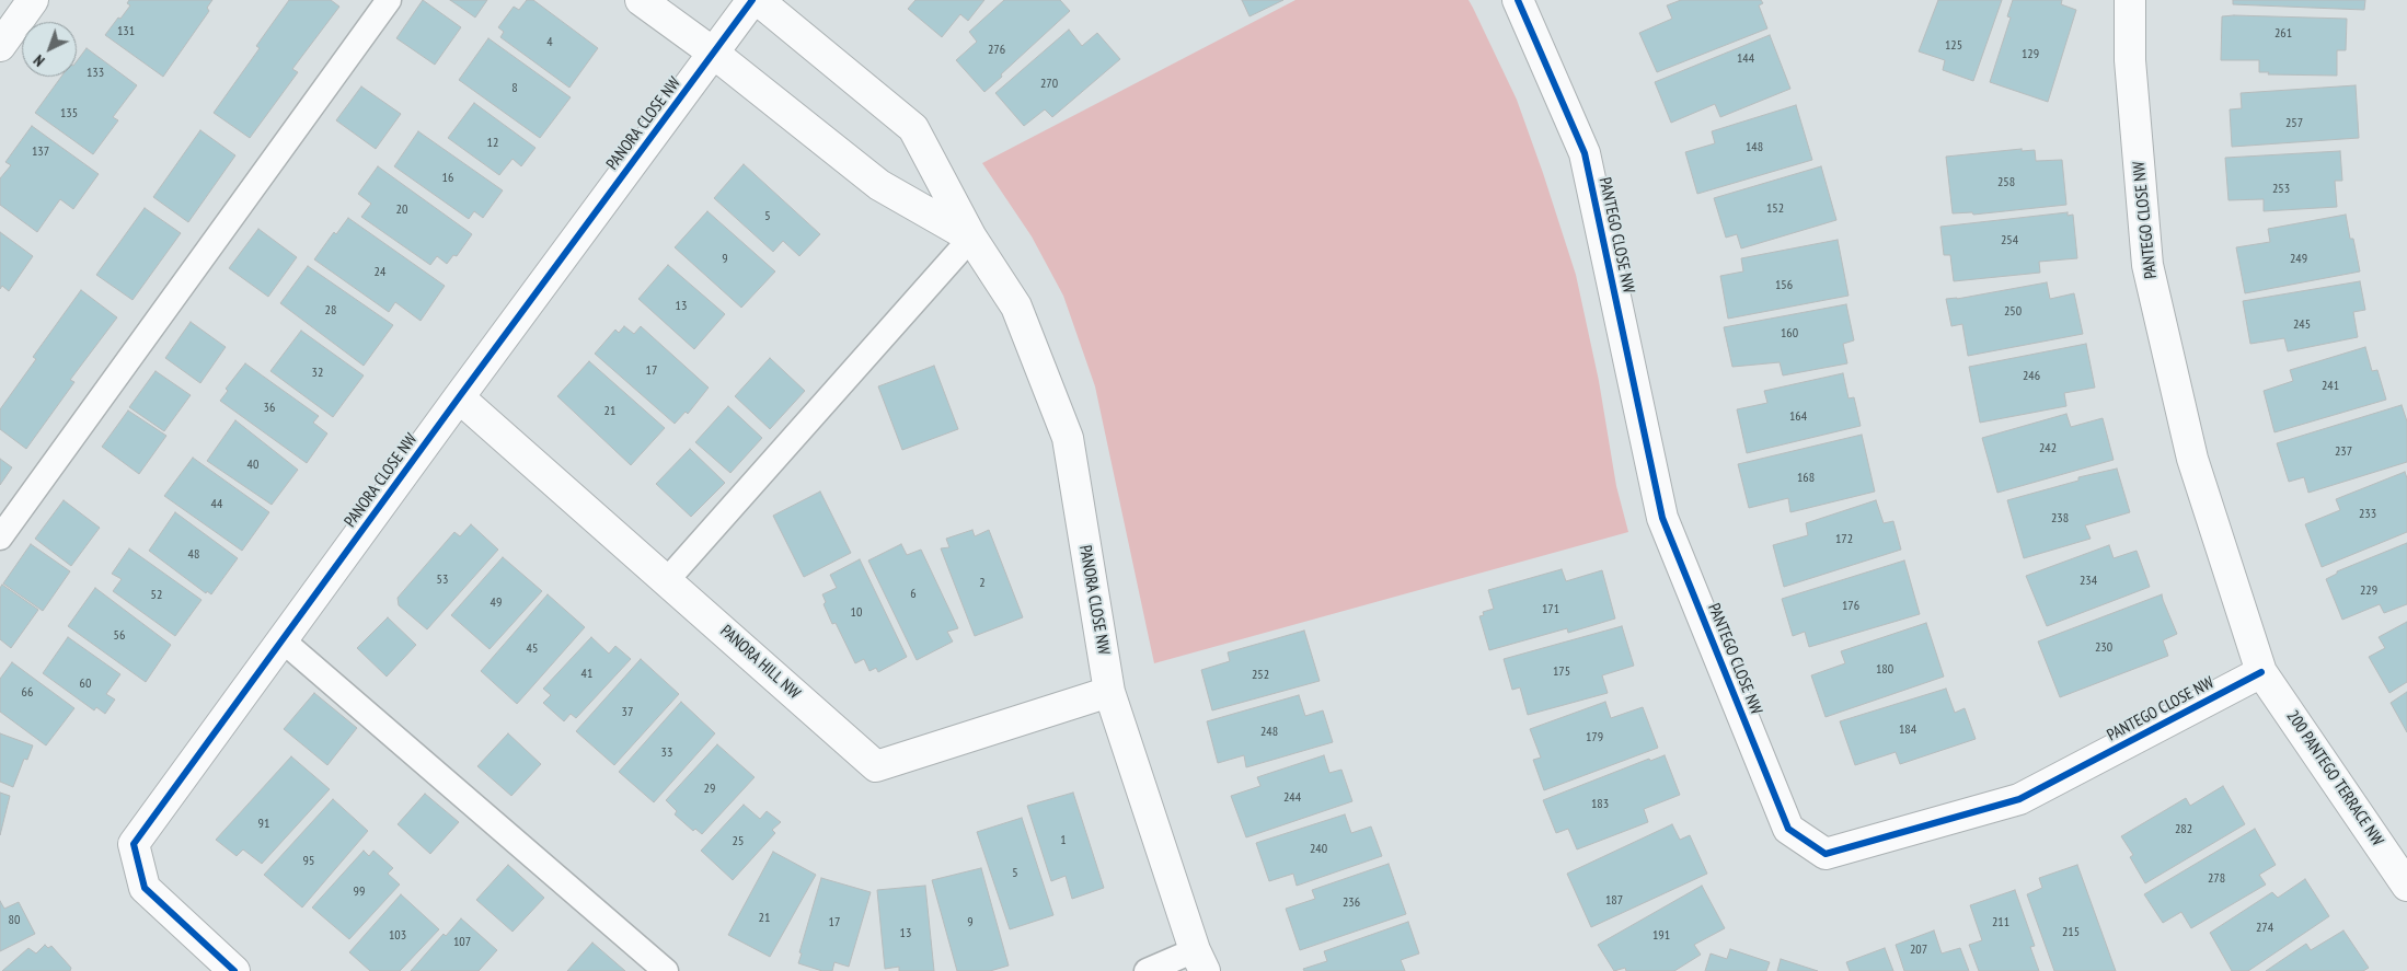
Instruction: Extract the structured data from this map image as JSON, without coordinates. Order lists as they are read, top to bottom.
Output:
{
  "streets": {
    "street": [
      "PANORA CLOSE NW",
      "PANTEGO CLOSE NW",
      "PANORA HILL NW",
      "200 PANTEGO TERRACE NW"
    ]
  },
  "crossings": [
    ["PANORA CLOSE NW", "PANORA HILL NW"],
    ["PANTEGO CLOSE NW", "200 PANTEGO TERRACE NW"]
  ],
  "house_numbers": [
    "131",
    "261",
    "4",
    "125",
    "276",
    "129",
    "144",
    "133",
    "270",
    "8",
    "135",
    "257",
    "12",
    "148",
    "137",
    "16",
    "258",
    "253",
    "152",
    "20",
    "5",
    "254",
    "9",
    "249",
    "24",
    "156",
    "13",
    "28",
    "250",
    "245",
    "160",
    "17",
    "32",
    "246",
    "241",
    "36",
    "21",
    "164",
    "242",
    "237",
    "40",
    "168",
    "44",
    "233",
    "238",
    "172",
    "48",
    "53",
    "234",
    "2",
    "229",
    "6",
    "52",
    "49",
    "176",
    "171",
    "10",
    "56",
    "230",
    "45",
    "180",
    "175",
    "41",
    "252",
    "60",
    "66",
    "37",
    "184",
    "248",
    "179",
    "33",
    "29",
    "244",
    "183",
    "91",
    "282",
    "1",
    "25",
    "240",
    "95",
    "5",
    "278",
    "99",
    "187",
    "236",
    "21",
    "80",
    "17",
    "9",
    "211",
    "274",
    "215",
    "13",
    "103",
    "191",
    "107",
    "207"
  ],
  "north": "bottom left"
}
